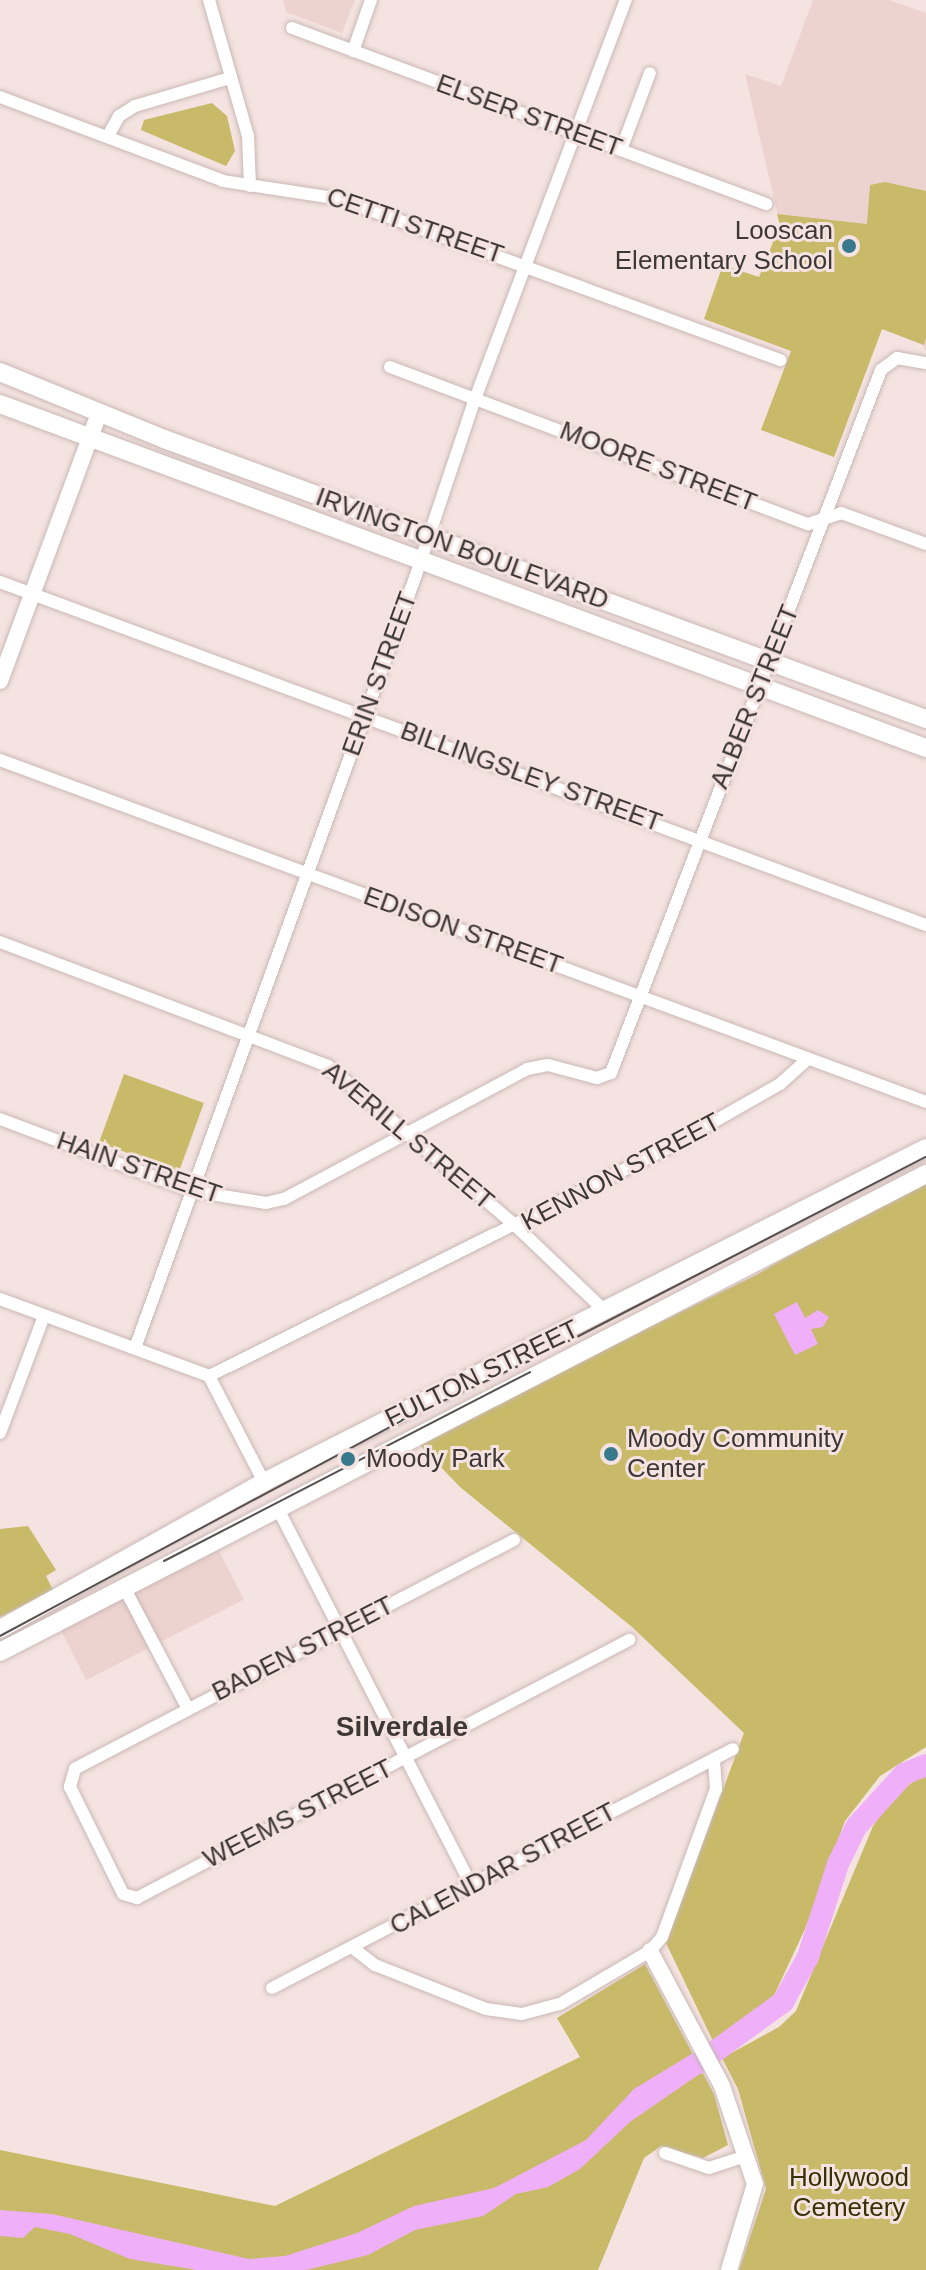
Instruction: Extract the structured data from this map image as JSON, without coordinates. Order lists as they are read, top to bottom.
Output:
{
  "streets": {
    "main road": ["IRVINGTON BOULEVARD", "FULTON STREET"],
    "street": [
      "ELSER STREET",
      "CETTI STREET",
      "MOORE STREET",
      "ERIN STREET",
      "ALBER STREET",
      "BILLINGSLEY STREET",
      "EDISON STREET",
      "AVERILL STREET",
      "HAIN STREET",
      "KENNON STREET",
      "BADEN STREET",
      "WEEMS STREET",
      "CALENDAR STREET"
    ]
  },
  "crossings": [
    ["ELSER STREET", "ERIN STREET"],
    ["CETTI STREET", "ERIN STREET"],
    ["MOORE STREET", "ERIN STREET"],
    ["MOORE STREET", "ALBER STREET"],
    ["IRVINGTON BOULEVARD", "ERIN STREET"],
    ["IRVINGTON BOULEVARD", "ALBER STREET"],
    ["ERIN STREET", "BILLINGSLEY STREET"],
    ["ERIN STREET", "EDISON STREET"],
    ["ERIN STREET", "AVERILL STREET"],
    ["ERIN STREET", "HAIN STREET"],
    ["ALBER STREET", "BILLINGSLEY STREET"],
    ["ALBER STREET", "EDISON STREET"],
    ["ALBER STREET", "HAIN STREET"],
    ["EDISON STREET", "KENNON STREET"],
    ["AVERILL STREET", "HAIN STREET"],
    ["AVERILL STREET", "KENNON STREET"],
    ["AVERILL STREET", "FULTON STREET"],
    ["BADEN STREET", "WEEMS STREET"]
  ],
  "districts": ["Silverdale"],
  "parks": ["Hollywood Cemetery"],
  "places": ["Looscan Elementary School", "Moody Community Center", "Moody Park"]
}
